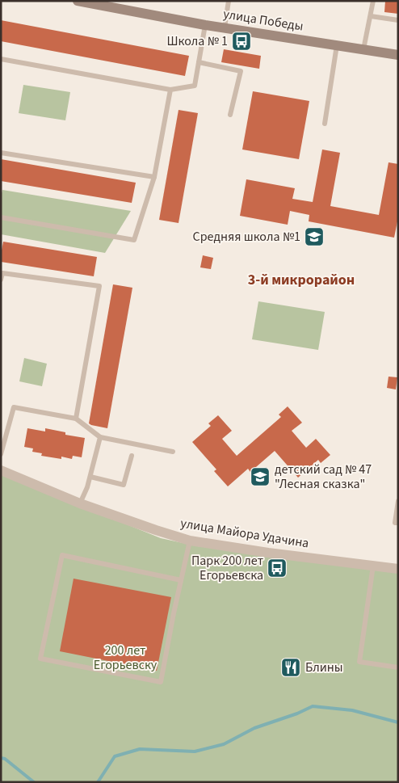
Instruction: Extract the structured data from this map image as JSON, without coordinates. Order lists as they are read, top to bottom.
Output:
{
  "streets": {
    "street": ["улица Победы", "улица Майора Удачина"]
  },
  "districts": ["3-й микрорайон"],
  "parks": ["200 лет Егорьевску"],
  "places": {
    "bus stop": ["Школа № 1", "Парк 200 лет Егорьевска"],
    "school or university": ["Средняя школа №1", "детский сад № 47 \"Лесная сказка\""],
    "restaurant": ["Блины"]
  }
}
